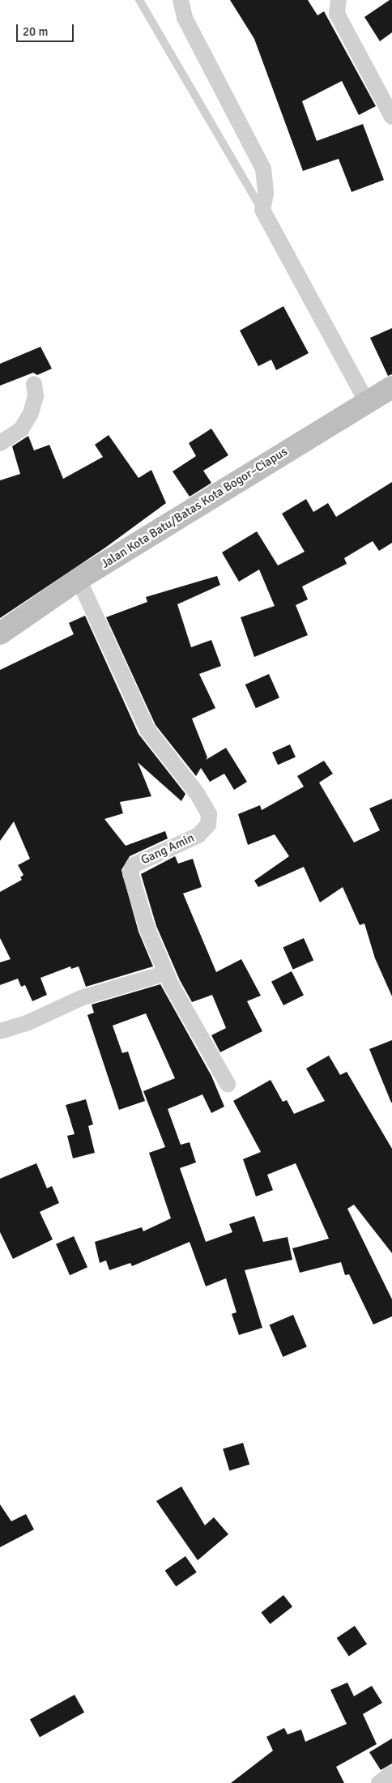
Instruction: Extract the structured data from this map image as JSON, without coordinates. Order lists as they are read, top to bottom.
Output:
{
  "streets": {
    "main road": ["Jalan Kota Batu/Batas Kota Bogor–Ciapus"],
    "street": ["Gang Amin"]
  },
  "crossings": [
    ["Jalan Kota Batu/Batas Kota Bogor–Ciapus", "Gang Amin"]
  ],
  "scale_bar": "20 m"
}
